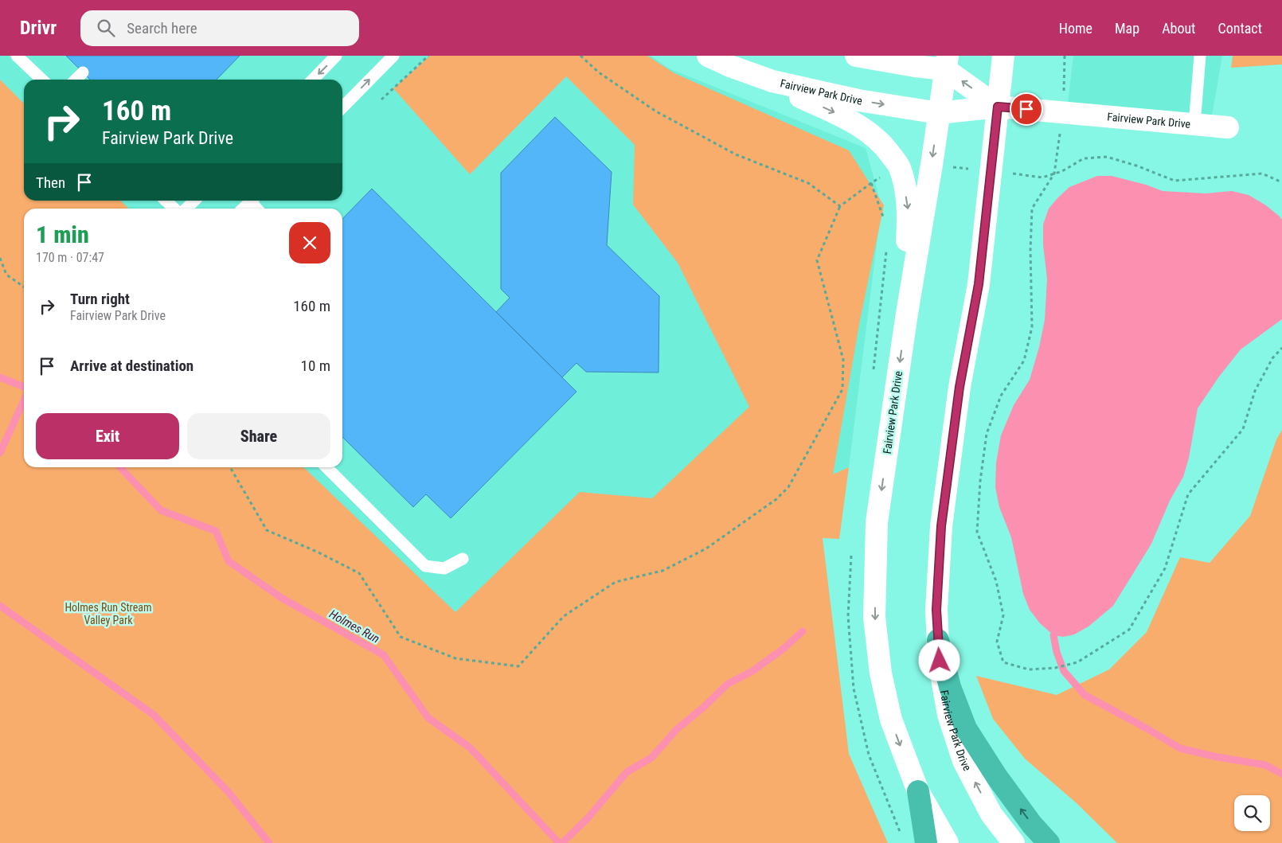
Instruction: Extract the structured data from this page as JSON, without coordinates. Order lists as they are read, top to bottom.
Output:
{
  "streets": {
    "street": ["Fairview Park Drive"]
  },
  "water": ["Holmes Run"],
  "parks": ["Holmes Run Stream Valley Park"],
  "page": {
    "header": "Drivr",
    "search": "Search here",
    "nav": [
      "Home",
      "Map",
      "About",
      "Contact"
    ],
    "turn": ["160 m", "Fairview Park Drive"],
    "then": "Then",
    "heading": ["1 min", "170 m · 07:47"],
    "list": [
      {
        "name": "Turn right",
        "note": "Fairview Park Drive",
        "value": "160 m"
      },
      {
        "name": "Arrive at destination",
        "value": "10 m"
      }
    ],
    "buttons": ["Exit", "Share"]
  }
}
